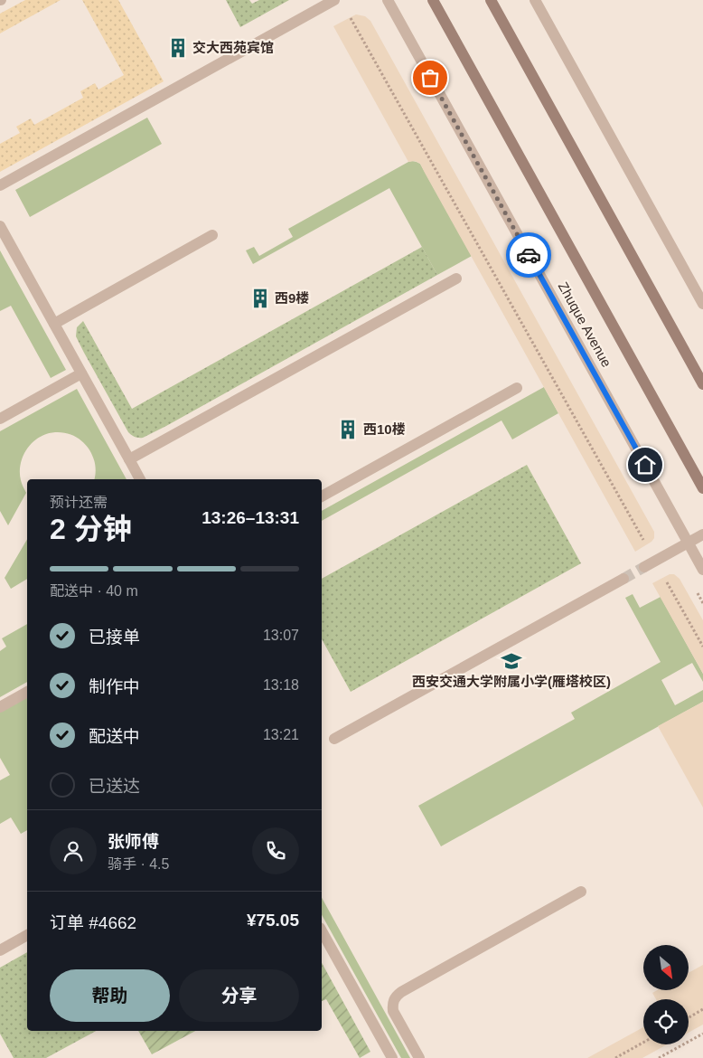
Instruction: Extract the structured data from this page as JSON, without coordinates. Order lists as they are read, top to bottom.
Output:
{
  "streets": {
    "main road": ["Zhuque Avenue"]
  },
  "places": {
    "building": ["交大西苑宾馆", "西9楼", "西10楼"],
    "school or university": ["西安交通大学附属小学(雁塔校区)"]
  },
  "north": "bottom right",
  "page": {
    "heading": ["2 分钟", "预计还需", "13:26–13:31"],
    "panel": [
      "张师傅",
      "骑手 · 4.5",
      "订单 #4662",
      "¥75.05"
    ],
    "bar": "配送中 · 40 m",
    "list": [
      ["已接单", "13:07"],
      ["制作中", "13:18"],
      ["配送中", "13:21"],
      "已送达"
    ],
    "buttons": ["帮助", "分享"]
  }
}
